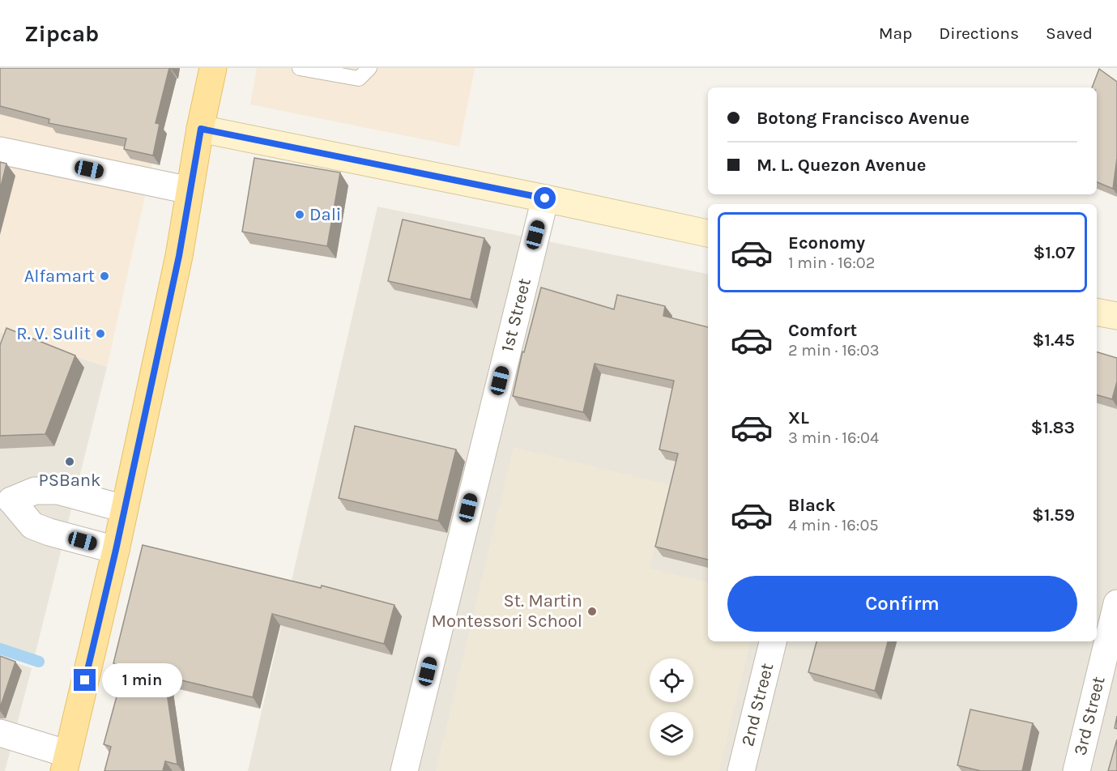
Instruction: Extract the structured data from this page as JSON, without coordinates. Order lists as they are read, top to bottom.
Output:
{
  "streets": {
    "street": ["1st Street", "2nd Street", "3rd Street"]
  },
  "places": [
    "Dali",
    "Alfamart",
    "R. V. Sulit",
    "PSBank",
    "St. Martin Montessori School"
  ],
  "page": {
    "header": "Zipcab",
    "nav": ["Map", "Directions", "Saved"],
    "banner": ["Botong Francisco Avenue", "M. L. Quezon Avenue"],
    "list": [
      {
        "name": "Economy",
        "note": "1 min · 16:02",
        "value": "$1.07"
      },
      {
        "name": "Comfort",
        "note": "2 min · 16:03",
        "value": "$1.45"
      },
      {
        "name": "XL",
        "note": "3 min · 16:04",
        "value": "$1.83"
      },
      {
        "name": "Black",
        "note": "4 min · 16:05",
        "value": "$1.59"
      }
    ],
    "buttons": "Confirm",
    "bubble": "1 min"
  }
}
